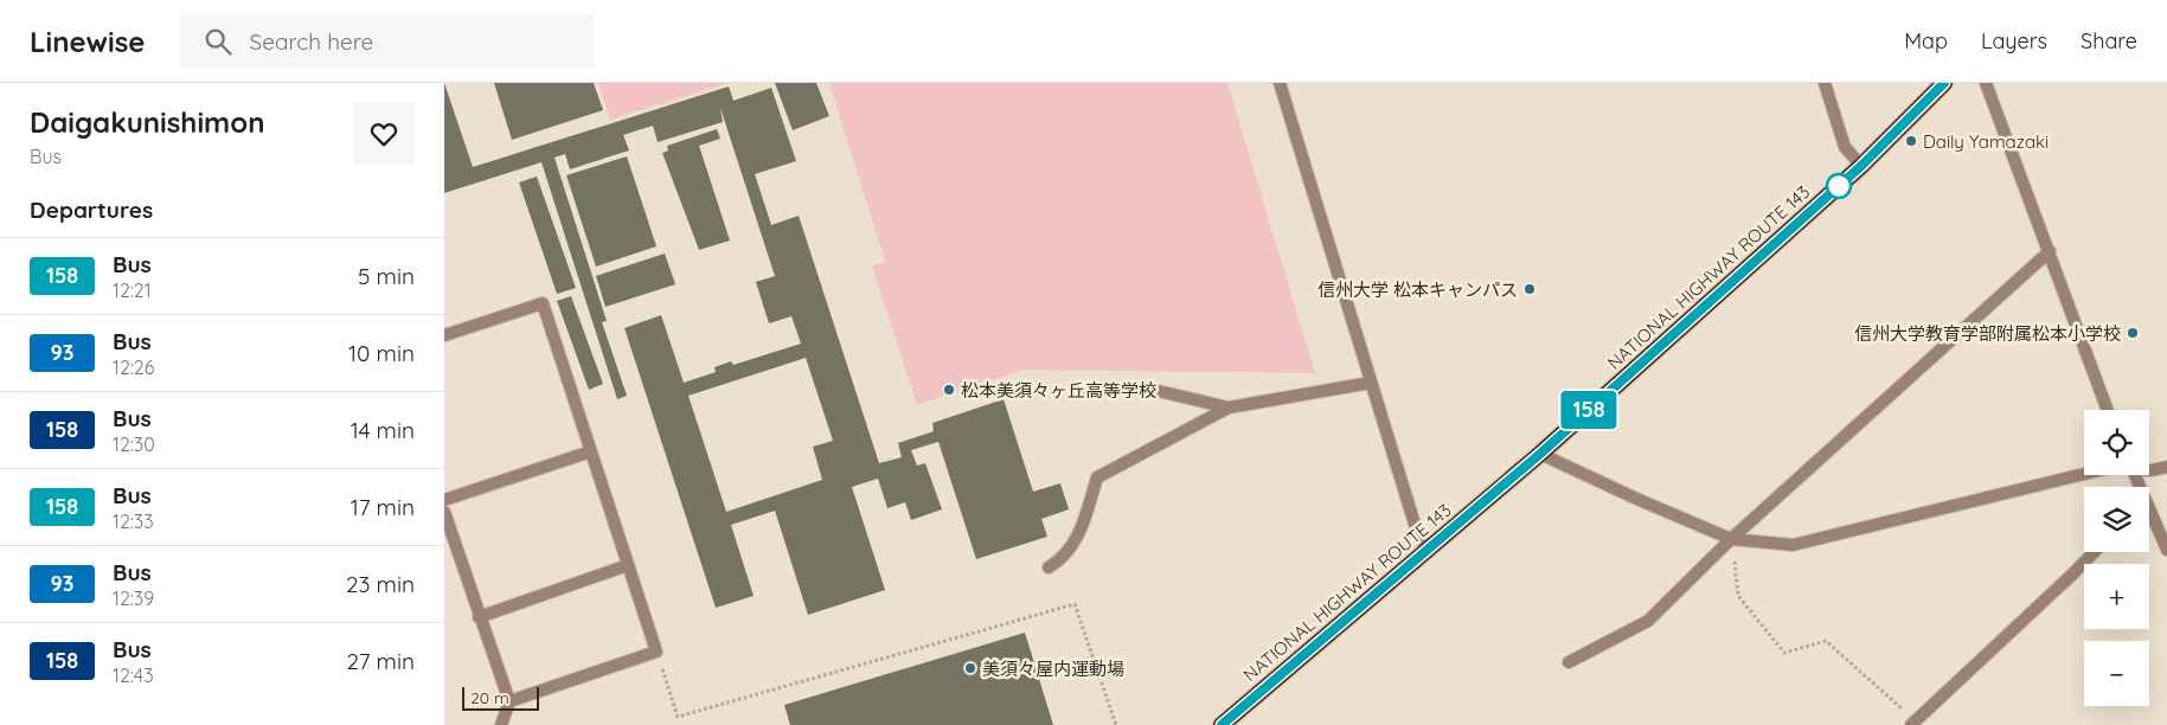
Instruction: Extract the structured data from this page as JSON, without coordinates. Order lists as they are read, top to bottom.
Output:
{
  "streets": {
    "highway": ["NATIONAL HIGHWAY ROUTE 143"]
  },
  "places": [
    "Daily Yamazaki",
    "信州大学 松本キャンパス",
    "信州大学教育学部附属松本小学校",
    "松本美須々ヶ丘高等学校",
    "美須々屋内運動場"
  ],
  "lines": ["bus line 158"],
  "scale_bar": "20 m",
  "page": {
    "header": "Linewise",
    "search": "Search here",
    "nav": ["Map", "Layers", "Share"],
    "heading": [
      ["Daigakunishimon", "Bus"],
      "Departures"
    ],
    "on_map": "158",
    "list": [
      {
        "mark": "158",
        "name": "Bus",
        "note": "12:21",
        "value": "5 min"
      },
      {
        "mark": "93",
        "name": "Bus",
        "note": "12:26",
        "value": "10 min"
      },
      {
        "mark": "158",
        "name": "Bus",
        "note": "12:30",
        "value": "14 min"
      },
      {
        "mark": "158",
        "name": "Bus",
        "note": "12:33",
        "value": "17 min"
      },
      {
        "mark": "93",
        "name": "Bus",
        "note": "12:39",
        "value": "23 min"
      },
      {
        "mark": "158",
        "name": "Bus",
        "note": "12:43",
        "value": "27 min"
      }
    ],
    "map_buttons": ["+", "−"],
    "scale": "20 m"
  }
}
